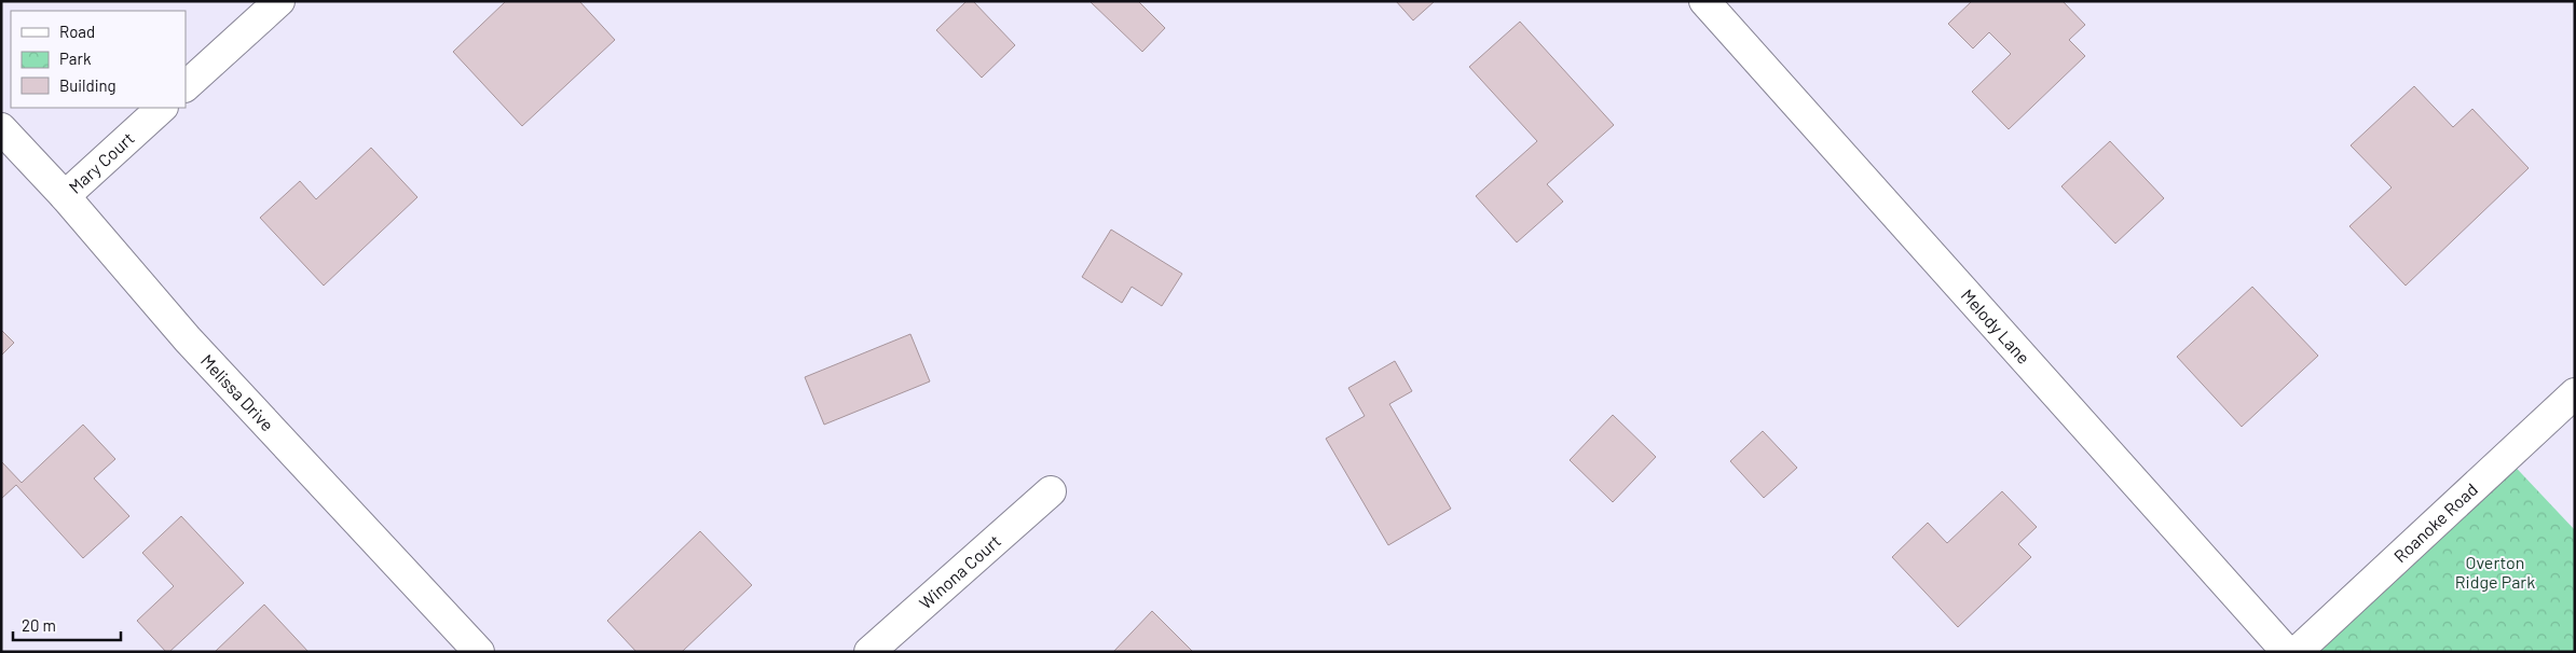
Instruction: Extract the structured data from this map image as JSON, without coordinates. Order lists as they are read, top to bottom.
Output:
{
  "streets": {
    "street": [
      "Mary Court",
      "Melody Lane",
      "Melissa Drive",
      "Roanoke Road",
      "Winona Court"
    ]
  },
  "crossings": [
    ["Mary Court", "Melissa Drive"]
  ],
  "parks": ["Overton Ridge Park"],
  "legend": ["Road", "Park", "Building"],
  "scale_bar": "20 m"
}
